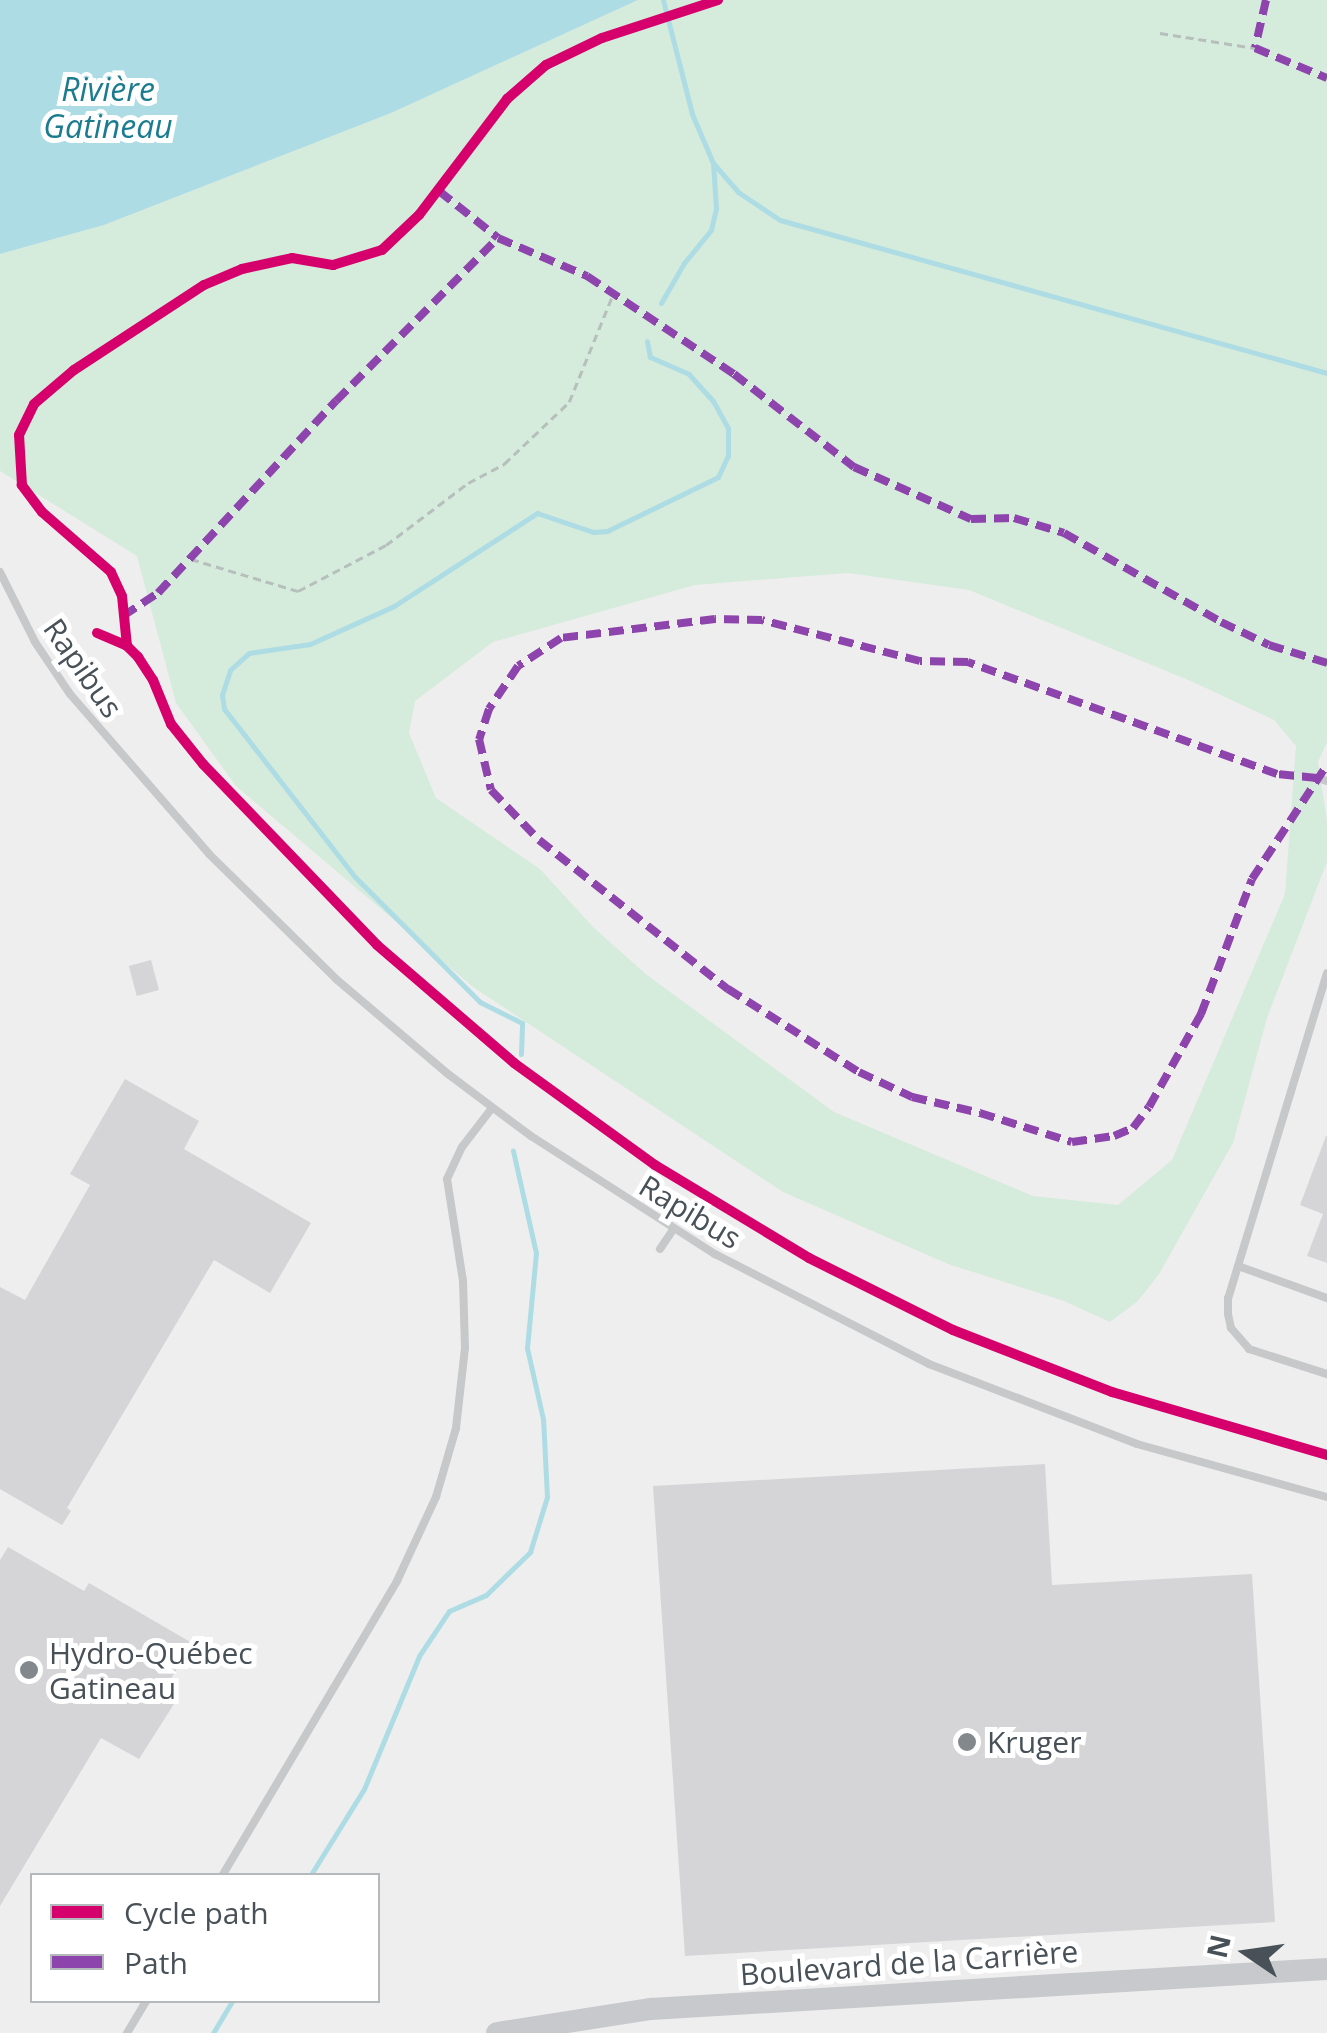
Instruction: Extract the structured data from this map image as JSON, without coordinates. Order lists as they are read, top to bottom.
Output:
{
  "streets": {
    "street": ["Boulevard de la Carrière"],
    "lane": ["Rapibus"]
  },
  "water": ["Rivière Gatineau"],
  "places": ["Hydro-Québec Gatineau", "Kruger"],
  "legend": ["Cycle path", "Path"],
  "north": "left"
}
